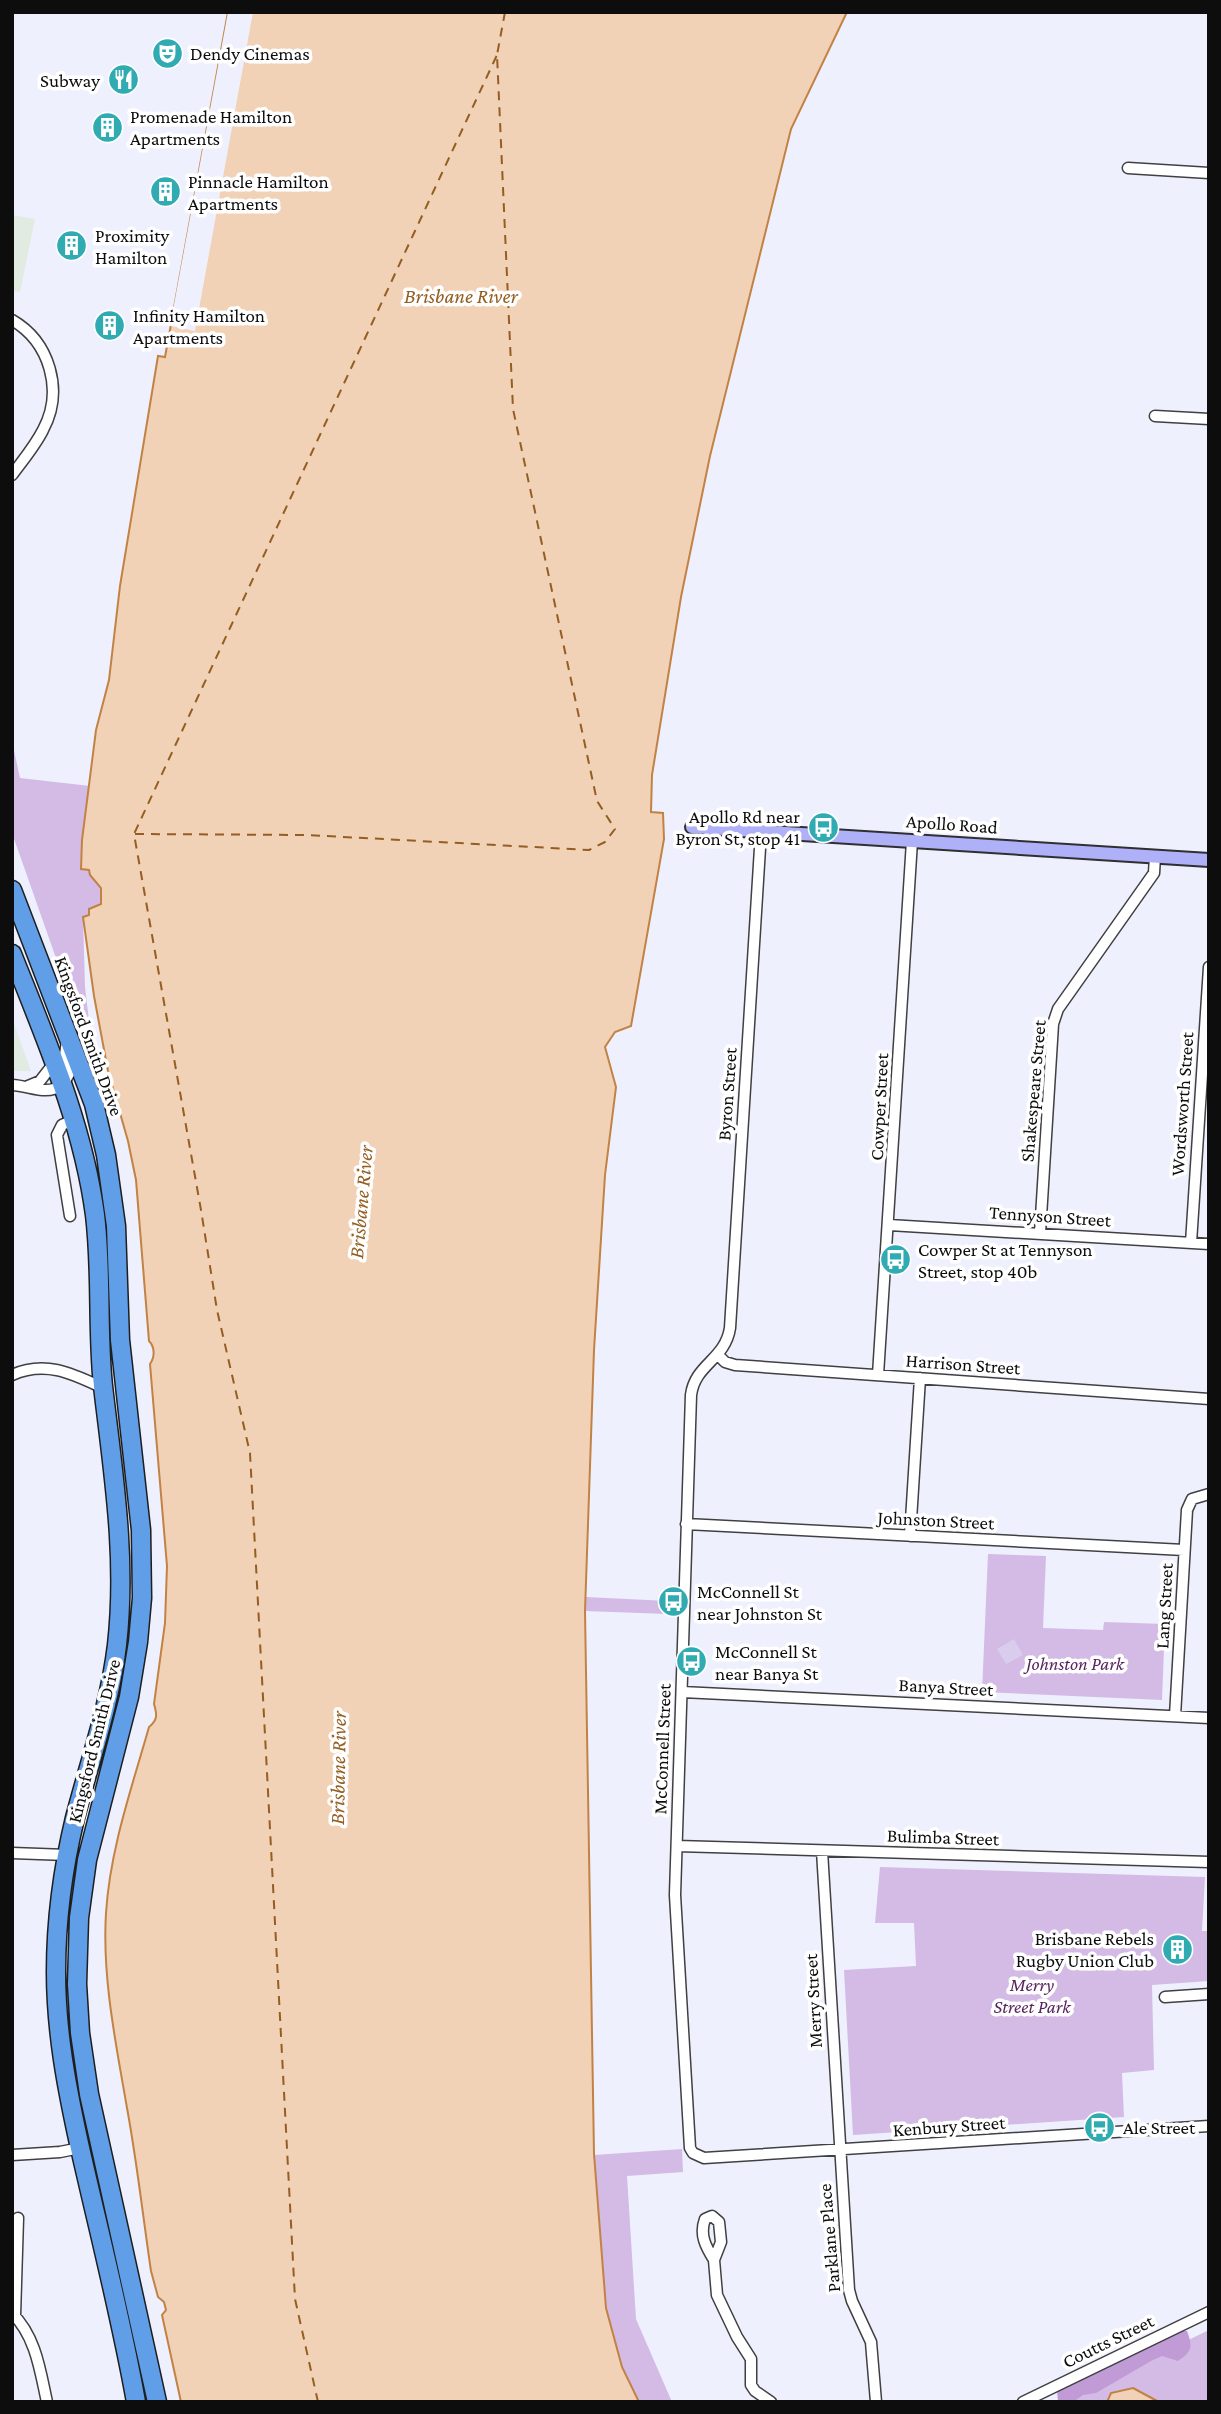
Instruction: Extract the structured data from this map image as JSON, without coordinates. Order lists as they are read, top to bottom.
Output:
{
  "streets": {
    "highway": ["Kingsford Smith Drive"],
    "street": [
      "Apollo Road",
      "Shakespeare Street",
      "Byron Street",
      "Wordsworth Street",
      "Cowper Street",
      "Tennyson Street",
      "Harrison Street",
      "Johnston Street",
      "Lang Street",
      "Banya Street",
      "McConnell Street",
      "Bulimba Street",
      "Merry Street",
      "Kenbury Street",
      "Parklane Place",
      "Coutts Street"
    ]
  },
  "crossings": [
    ["Apollo Road", "Shakespeare Street"],
    ["Apollo Road", "Byron Street"],
    ["Apollo Road", "Cowper Street"],
    ["Shakespeare Street", "Tennyson Street"],
    ["Byron Street", "Harrison Street"],
    ["Byron Street", "McConnell Street"],
    ["Wordsworth Street", "Tennyson Street"],
    ["Cowper Street", "Tennyson Street"],
    ["Cowper Street", "Harrison Street"],
    ["Harrison Street", "McConnell Street"],
    ["Johnston Street", "Lang Street"],
    ["Johnston Street", "McConnell Street"],
    ["Lang Street", "Banya Street"],
    ["Banya Street", "McConnell Street"],
    ["McConnell Street", "Bulimba Street"],
    ["McConnell Street", "Kenbury Street"],
    ["Bulimba Street", "Merry Street"],
    ["Merry Street", "Kenbury Street"],
    ["Merry Street", "Parklane Place"],
    ["Kenbury Street", "Parklane Place"]
  ],
  "water": ["Brisbane River"],
  "parks": ["Johnston Park", "Merry Street Park"],
  "places": {
    "theatre": ["Dendy Cinemas"],
    "restaurant": ["Subway"],
    "building": [
      "Promenade Hamilton Apartments",
      "Pinnacle Hamilton Apartments",
      "Proximity Hamilton",
      "Infinity Hamilton Apartments",
      "Brisbane Rebels Rugby Union Club"
    ],
    "bus stop": [
      "Apollo Rd near Byron St, stop 41",
      "Cowper St at Tennyson Street, stop 40b",
      "McConnell St near Johnston St",
      "McConnell St near Banya St",
      "Ale Street"
    ]
  }
}
